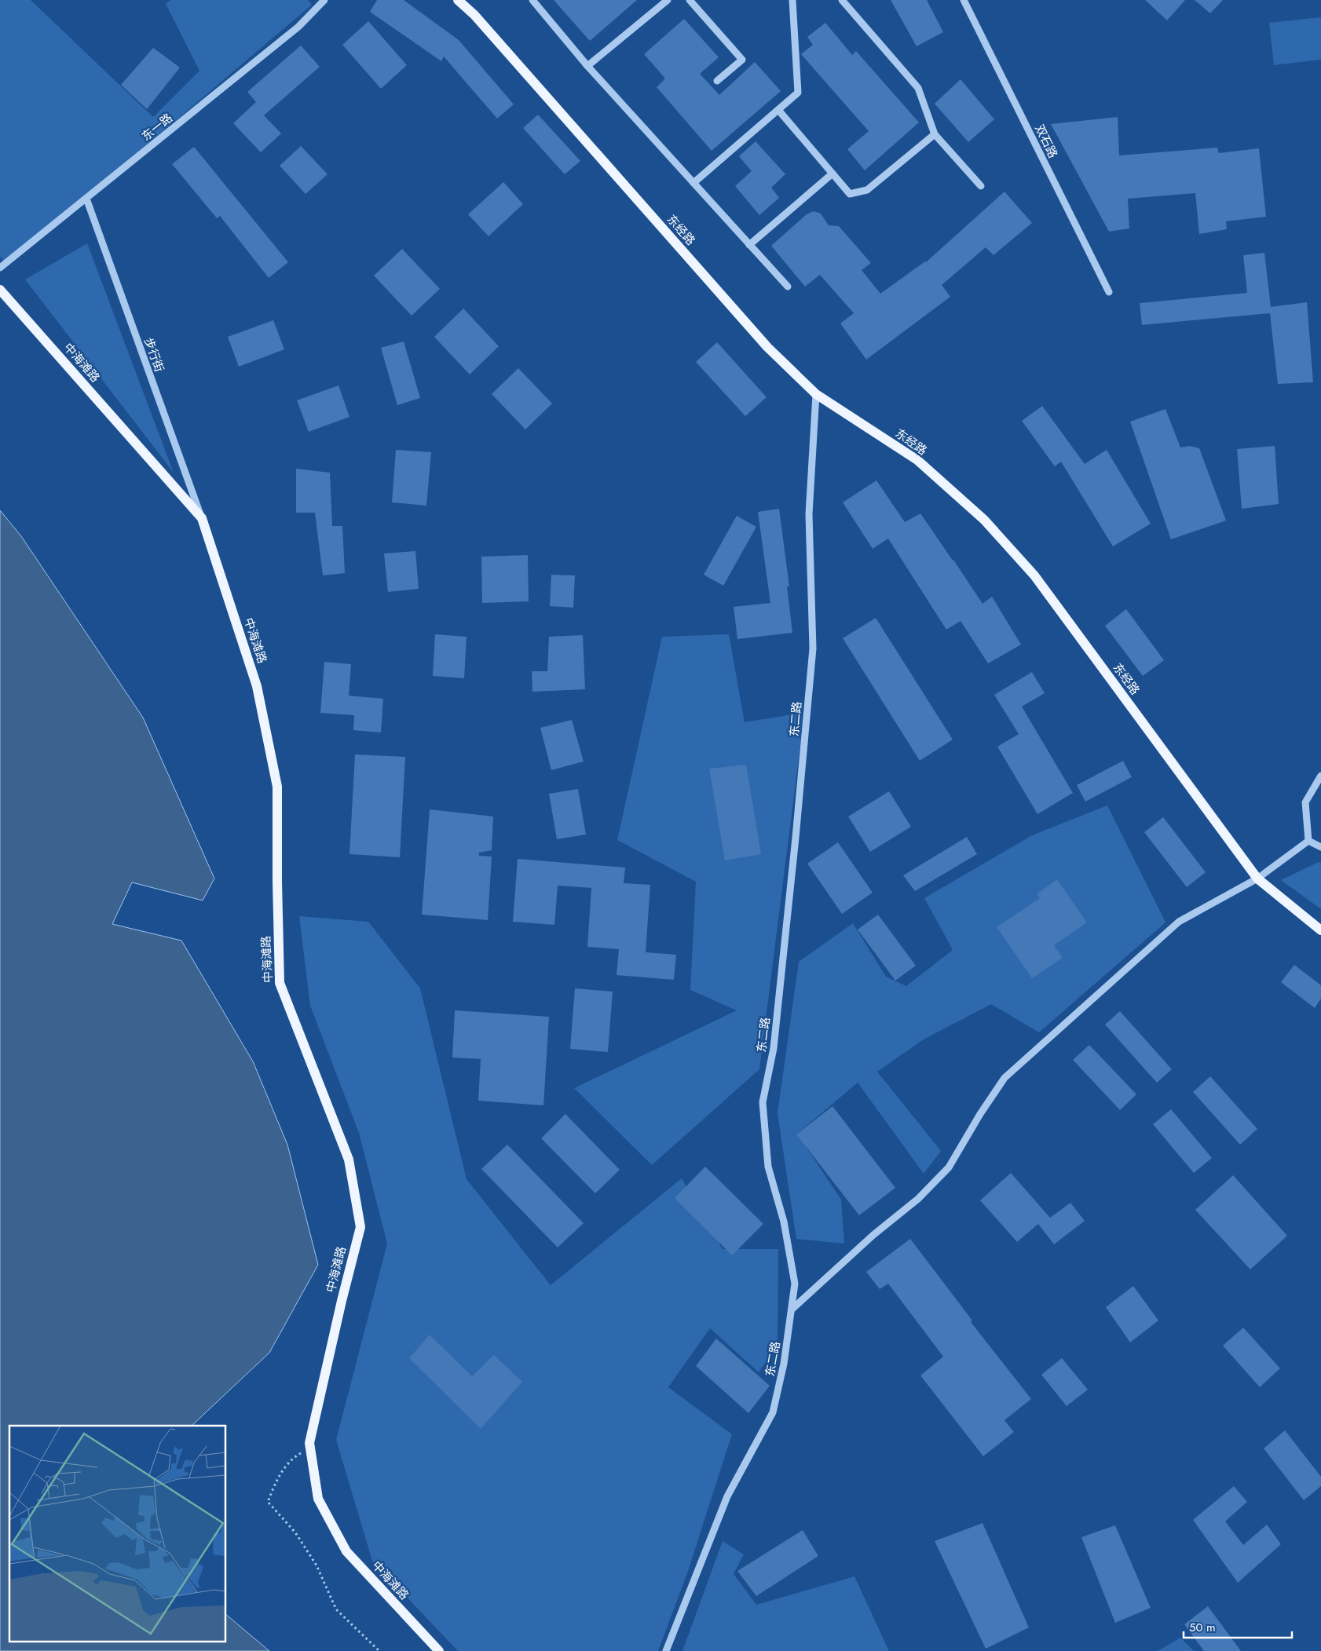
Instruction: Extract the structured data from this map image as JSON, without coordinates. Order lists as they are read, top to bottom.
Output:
{
  "streets": {
    "main road": ["东经路", "中海滩路"],
    "street": [
      "东一路",
      "双石路",
      "步行街",
      "东二路"
    ]
  },
  "crossings": [
    ["东一路", "步行街"],
    ["东经路", "东二路"],
    ["步行街", "中海滩路"]
  ],
  "scale_bar": "50 m"
}
